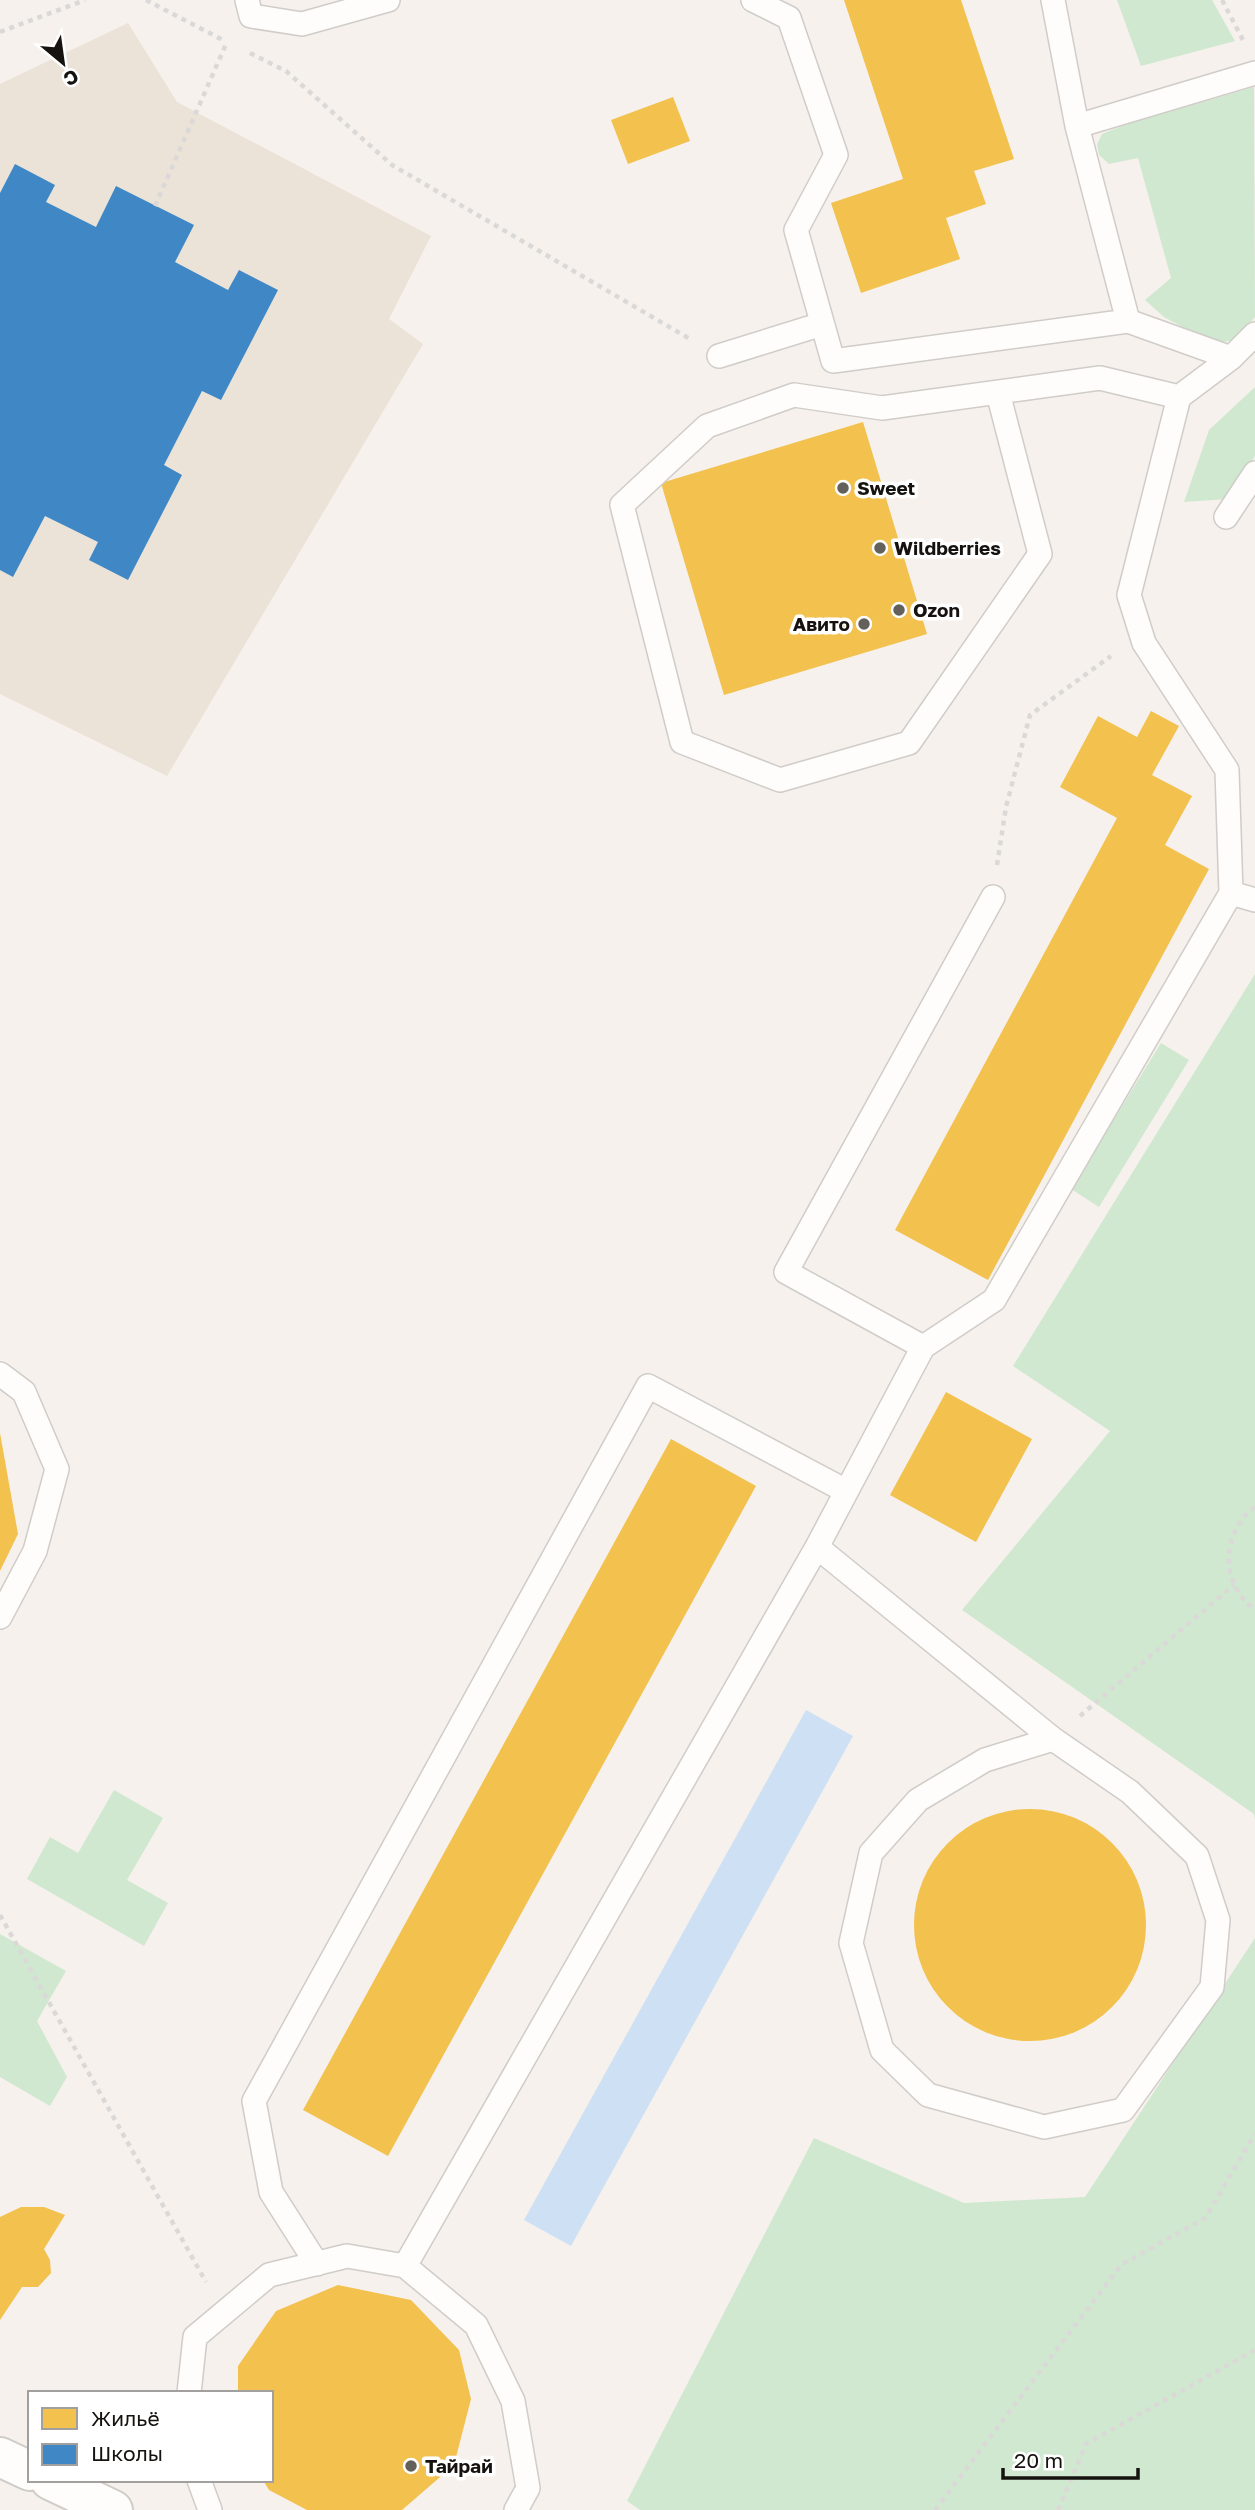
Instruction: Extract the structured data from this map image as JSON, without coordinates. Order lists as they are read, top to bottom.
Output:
{
  "places": [
    "Sweet",
    "Wildberries",
    "Ozon",
    "Авито",
    "Тайрай"
  ],
  "legend": ["Жильё", "Школы"],
  "scale_bar": "20 m",
  "north": "bottom right"
}
